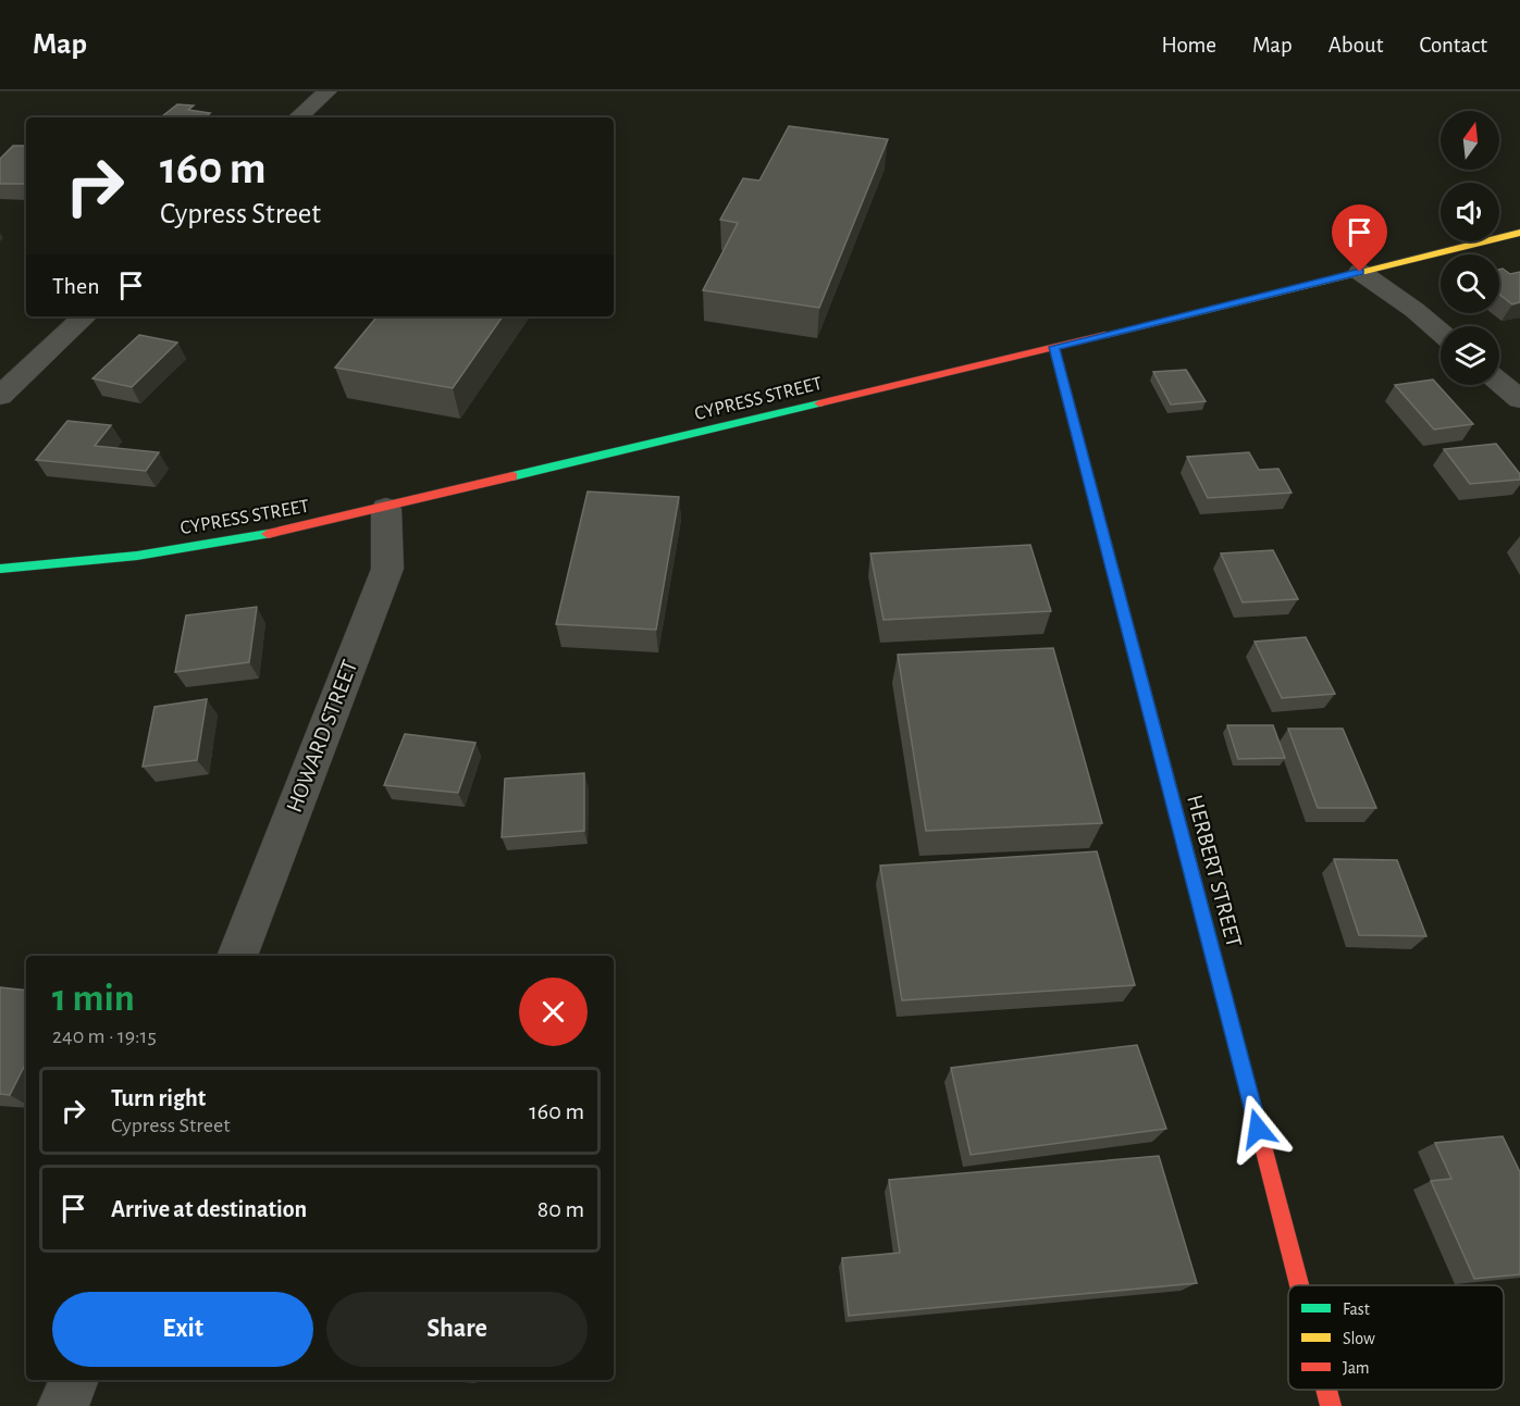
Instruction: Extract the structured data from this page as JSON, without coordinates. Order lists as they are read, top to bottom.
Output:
{
  "streets": {
    "street": ["CYPRESS STREET", "HOWARD STREET", "HERBERT STREET"]
  },
  "crossings": [
    ["CYPRESS STREET", "HOWARD STREET"],
    ["CYPRESS STREET", "HERBERT STREET"]
  ],
  "legend": ["Fast", "Slow", "Jam"],
  "north": "top",
  "page": {
    "header": "Map",
    "nav": [
      "Home",
      "Map",
      "About",
      "Contact"
    ],
    "turn": ["160 m", "Cypress Street"],
    "then": "Then",
    "heading": ["1 min", "240 m · 19:15"],
    "list": [
      {
        "name": "Turn right",
        "note": "Cypress Street",
        "value": "160 m"
      },
      {
        "name": "Arrive at destination",
        "value": "80 m"
      }
    ],
    "buttons": ["Exit", "Share"]
  }
}
